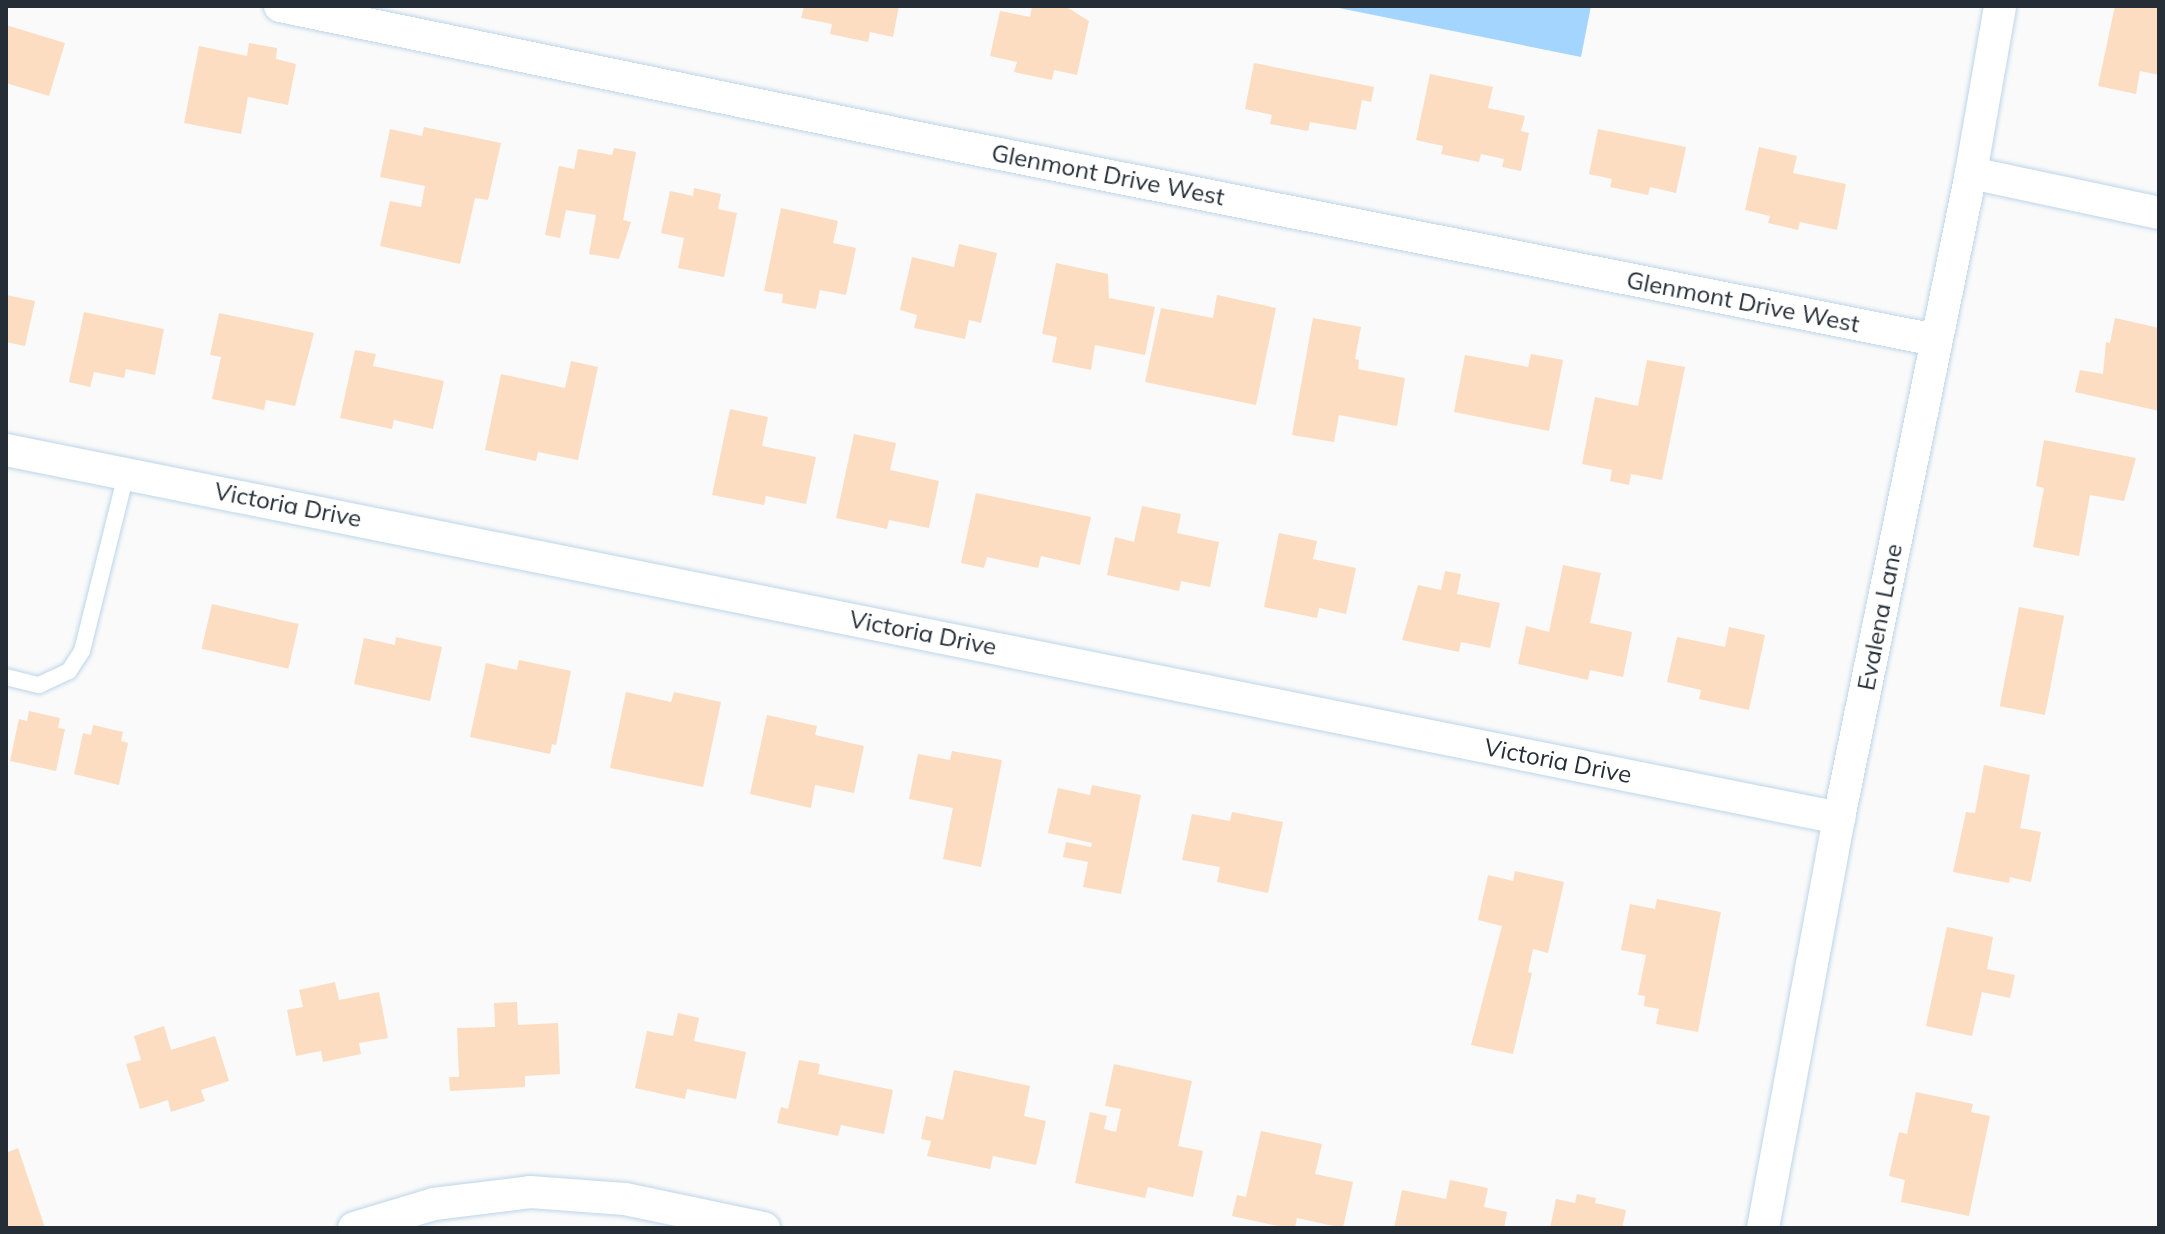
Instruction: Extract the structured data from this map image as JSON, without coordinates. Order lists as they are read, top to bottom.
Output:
{
  "streets": {
    "street": ["Glenmont Drive West", "Victoria Drive", "Evalena Lane"]
  },
  "crossings": [
    ["Glenmont Drive West", "Evalena Lane"],
    ["Victoria Drive", "Evalena Lane"]
  ]
}
